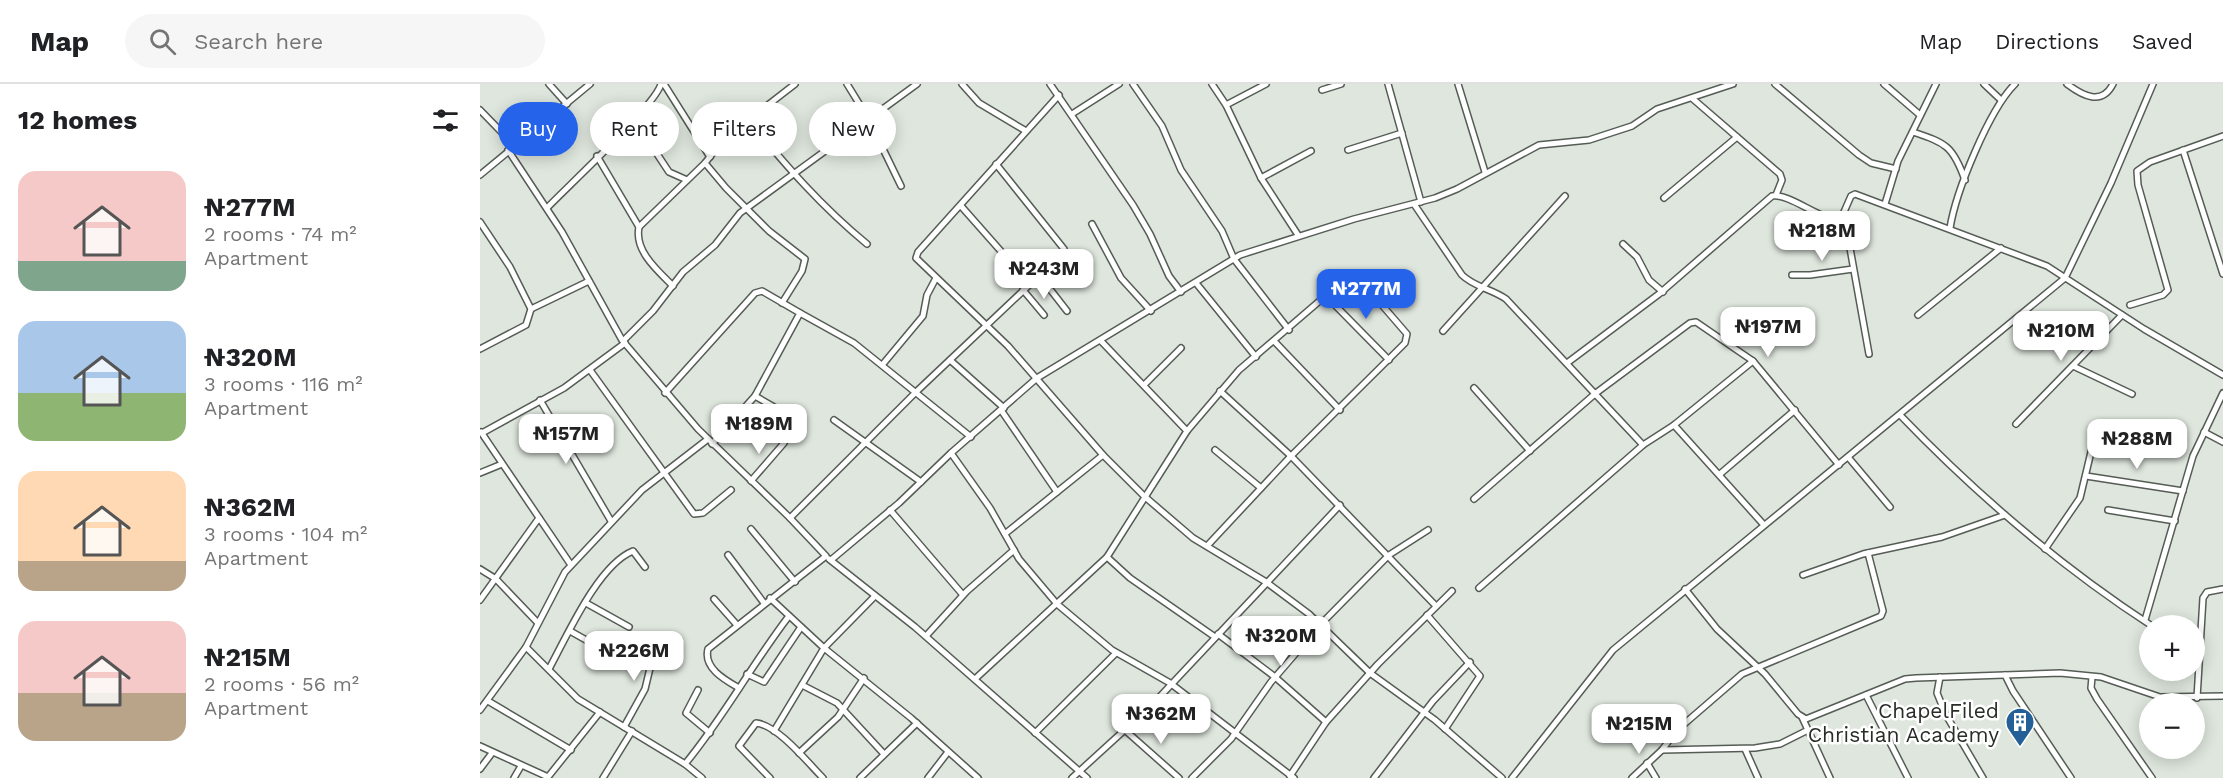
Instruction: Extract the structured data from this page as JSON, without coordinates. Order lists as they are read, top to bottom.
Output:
{
  "places": {
    "building": ["ChapelFiled Christian Academy"]
  },
  "page": {
    "header": "Map",
    "search": "Search here",
    "nav": ["Map", "Directions", "Saved"],
    "heading": "12 homes",
    "chip": [
      "Buy",
      "Rent",
      "Filters",
      "New"
    ],
    "list": [
      {
        "name": "₦277M",
        "note": "2 rooms · 74 m² · Apartment"
      },
      {
        "name": "₦320M",
        "note": "3 rooms · 116 m² · Apartment"
      },
      {
        "name": "₦362M",
        "note": "3 rooms · 104 m² · Apartment"
      },
      {
        "name": "₦215M",
        "note": "2 rooms · 56 m² · Apartment"
      }
    ],
    "price": [
      "₦218M",
      "₦243M",
      "₦277M",
      "₦197M",
      "₦210M",
      "₦189M",
      "₦157M",
      "₦288M",
      "₦320M",
      "₦226M",
      "₦362M",
      "₦215M"
    ],
    "map_buttons": ["+", "−"]
  }
}
